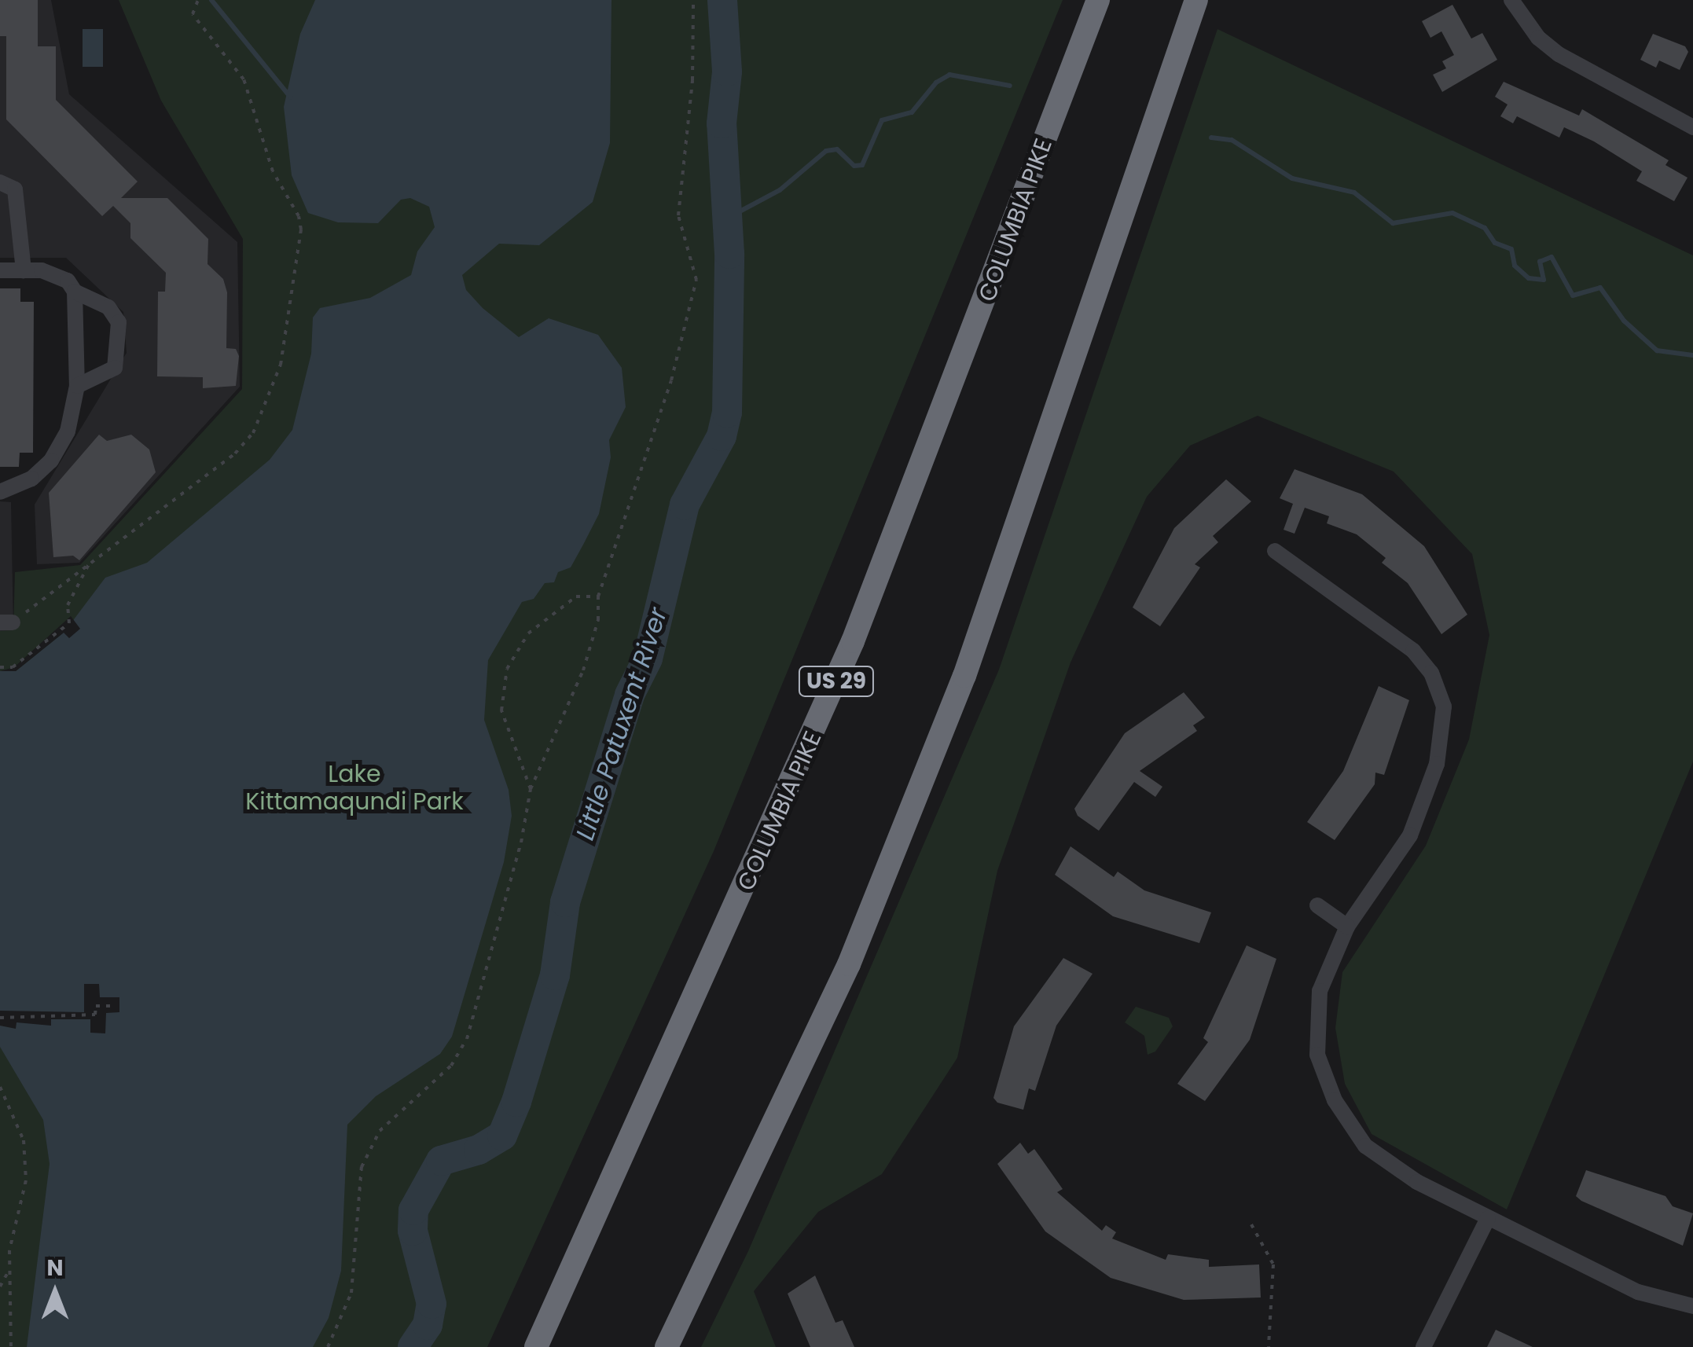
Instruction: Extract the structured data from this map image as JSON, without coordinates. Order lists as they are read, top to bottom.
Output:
{
  "streets": {
    "highway": ["COLUMBIA PIKE", "US 29"]
  },
  "water": ["Little Patuxent River"],
  "parks": ["Lake Kittamaqundi Park"],
  "north": "top"
}
